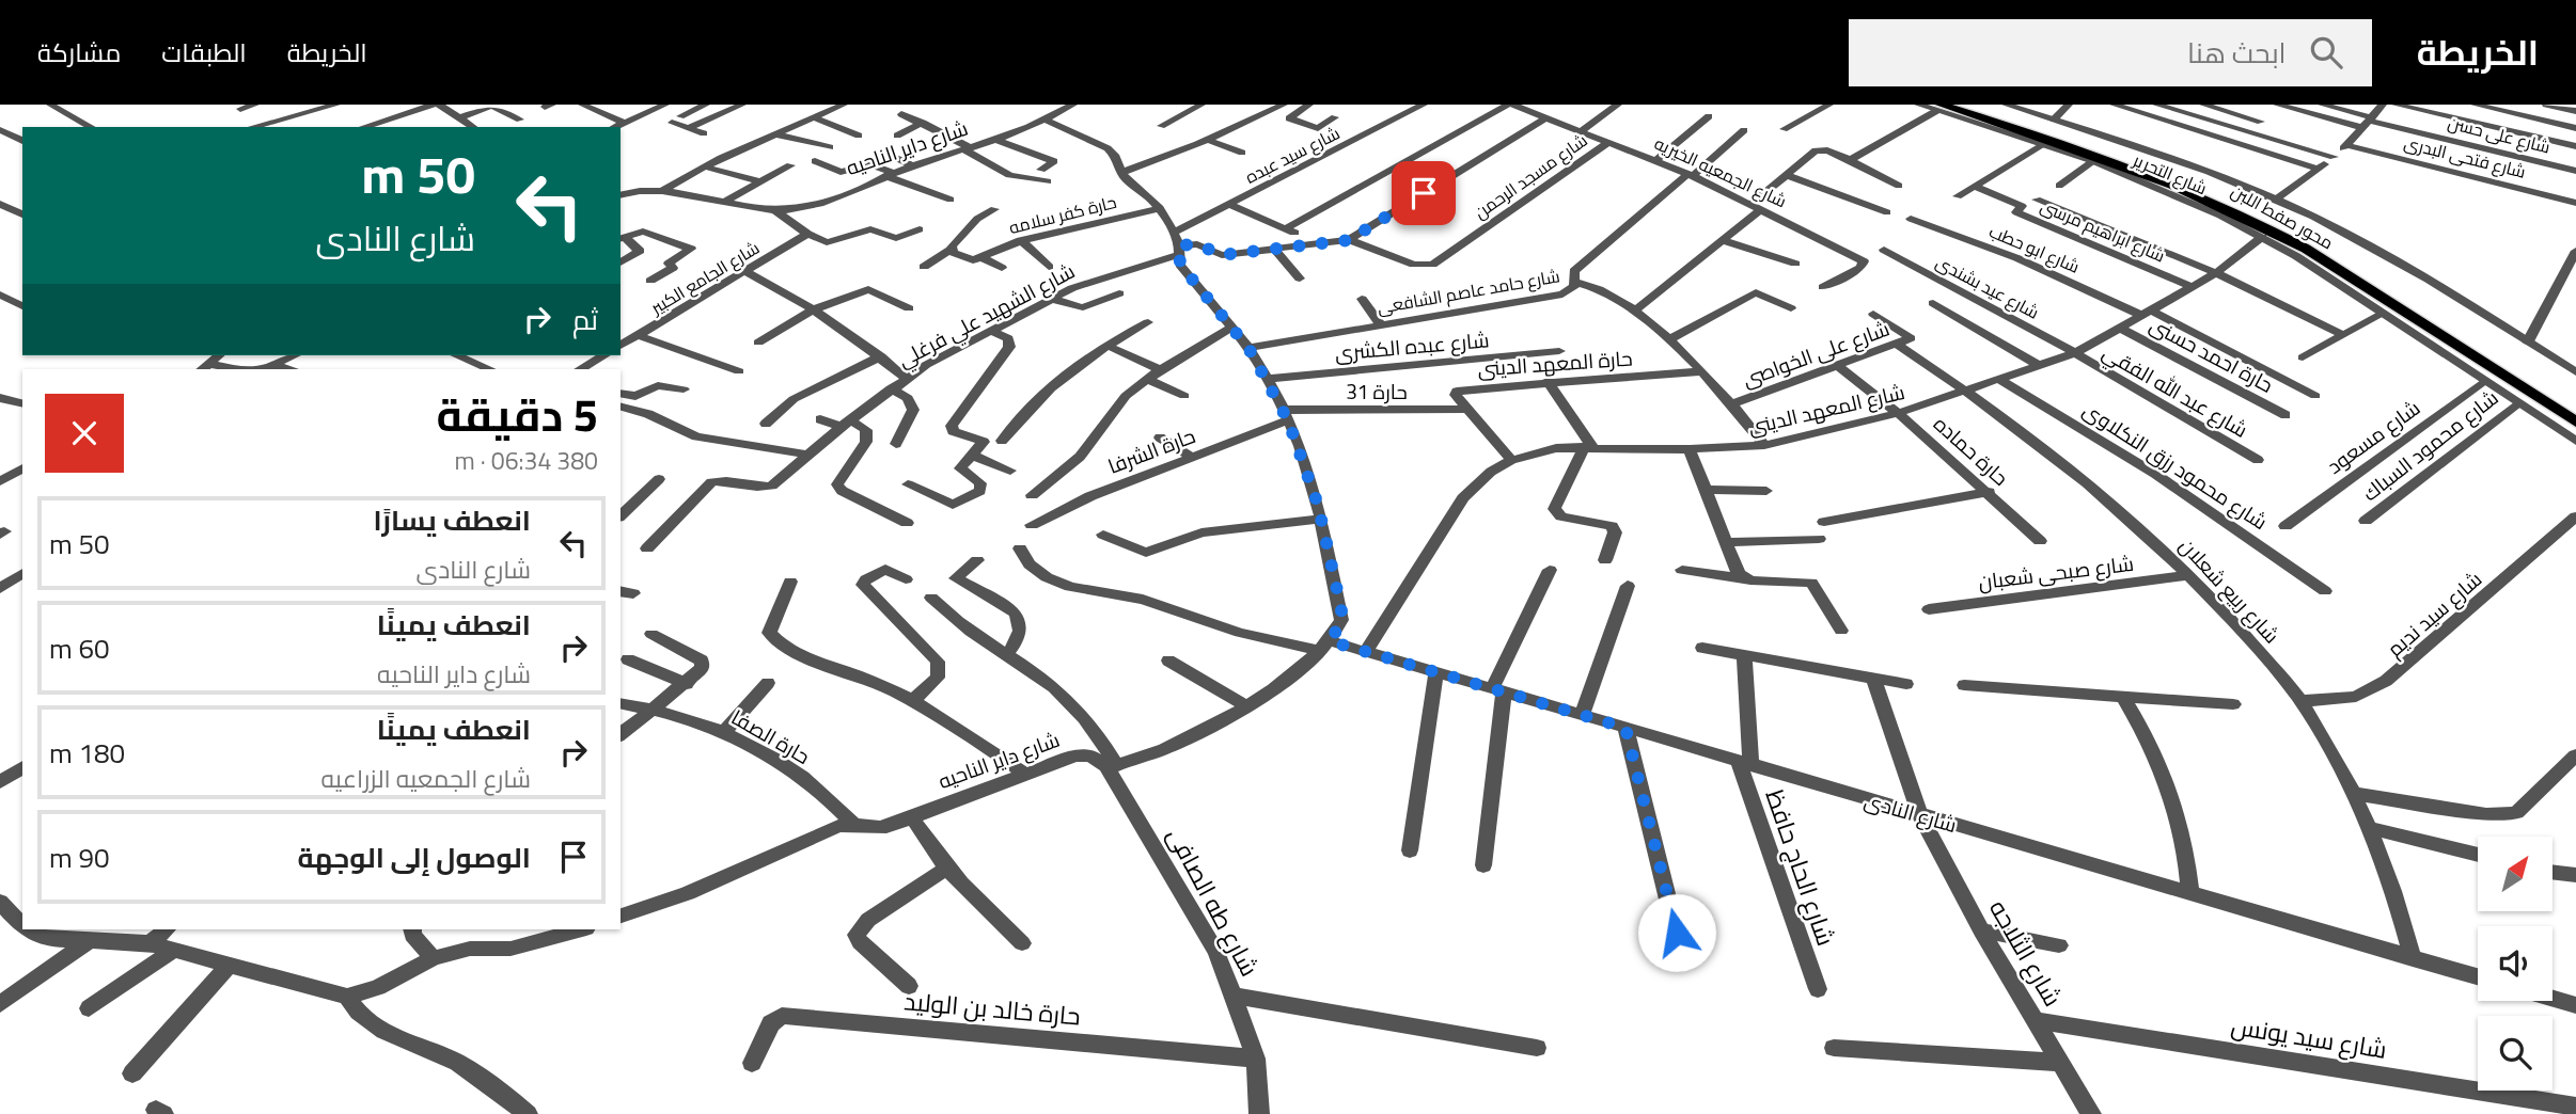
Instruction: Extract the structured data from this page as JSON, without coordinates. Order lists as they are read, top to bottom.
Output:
{
  "streets": {
    "main road": ["محور صفط اللبن"],
    "street": [
      "شارع على حسن",
      "شارع داير الناحيه",
      "شارع سيد عبده",
      "شارع فتحى البدرى",
      "شارع الجمعيه الخيريه",
      "شارع التحرير",
      "شارع مسجد الرحمن",
      "حارة كفر سلامه",
      "شارع ابراهيم مرسى",
      "شارع ابو حطب",
      "شارع الجامع الكبير",
      "شارع عيد بشندى",
      "شارع حامد عاصم الشافعى",
      "شارع الشهيد علي فرغلي",
      "شارع عبده الكشرى",
      "شارع على الخواصى",
      "حارة احمد حسنى",
      "حارة المعهد الدينى",
      "حارة 31",
      "شارع عبد الله الفقي",
      "شارع المعهد الدينى",
      "شارع مسعود",
      "شارع محمود السباك",
      "حارة الشرفا",
      "حارة حماده",
      "شارع محمود رزق النكلاوى",
      "شارع صبحى شعبان",
      "شارع ربيع شعلان",
      "شارع سيد نديم",
      "حارة الصفا",
      "شارع النادى",
      "شارع الحاج حافظ",
      "شارع طه الصافى",
      "شارع الثلاجه",
      "حارة خالد بن الوليد",
      "شارع سيد يونس"
    ]
  },
  "crossings": [
    ["شارع داير الناحيه", "حارة الصفا"],
    ["شارع داير الناحيه", "شارع طه الصافى"],
    ["شارع الجمعيه الخيريه", "شارع مسجد الرحمن"],
    ["شارع الجمعيه الخيريه", "شارع حامد عاصم الشافعى"],
    ["شارع التحرير", "محور صفط اللبن"],
    ["شارع التحرير", "شارع المعهد الدينى"],
    ["شارع التحرير", "شارع مسعود"],
    ["شارع التحرير", "شارع محمود السباك"],
    ["شارع ابراهيم مرسى", "شارع المعهد الدينى"],
    ["شارع ابو حطب", "شارع المعهد الدينى"],
    ["شارع عيد بشندى", "شارع عبد الله الفقي"],
    ["شارع عيد بشندى", "شارع المعهد الدينى"],
    ["شارع على الخواصى", "حارة حماده"],
    ["شارع على الخواصى", "شارع ربيع شعلان"],
    ["حارة احمد حسنى", "شارع المعهد الدينى"],
    ["حارة المعهد الدينى", "حارة 31"],
    ["حارة المعهد الدينى", "شارع المعهد الدينى"],
    ["حارة 31", "حارة الشرفا"],
    ["شارع عبد الله الفقي", "شارع المعهد الدينى"],
    ["شارع المعهد الدينى", "حارة حماده"],
    ["شارع المعهد الدينى", "شارع محمود رزق النكلاوى"],
    ["شارع المعهد الدينى", "شارع ربيع شعلان"],
    ["شارع المعهد الدينى", "شارع النادى"],
    ["شارع صبحى شعبان", "شارع ربيع شعلان"],
    ["شارع ربيع شعلان", "شارع سيد نديم"],
    ["شارع ربيع شعلان", "شارع النادى"],
    ["شارع النادى", "شارع الحاج حافظ"],
    ["شارع النادى", "شارع الثلاجه"],
    ["شارع طه الصافى", "حارة خالد بن الوليد"],
    ["شارع الثلاجه", "شارع سيد يونس"]
  ],
  "north": "top right",
  "page": {
    "header": "الخريطة",
    "search": "ابحث هنا",
    "nav": ["الخريطة", "الطبقات", "مشاركة"],
    "turn": ["50 m", "شارع النادى"],
    "then": "ثم",
    "heading": ["5 دقيقة", "380 m · 06:34"],
    "list": [
      {
        "name": "انعطف يسارًا",
        "note": "شارع النادى",
        "value": "50 m"
      },
      {
        "name": "انعطف يمينًا",
        "note": "شارع داير الناحيه",
        "value": "60 m"
      },
      {
        "name": "انعطف يمينًا",
        "note": "شارع الجمعيه الزراعيه",
        "value": "180 m"
      },
      {
        "name": "الوصول إلى الوجهة",
        "value": "90 m"
      }
    ]
  }
}
